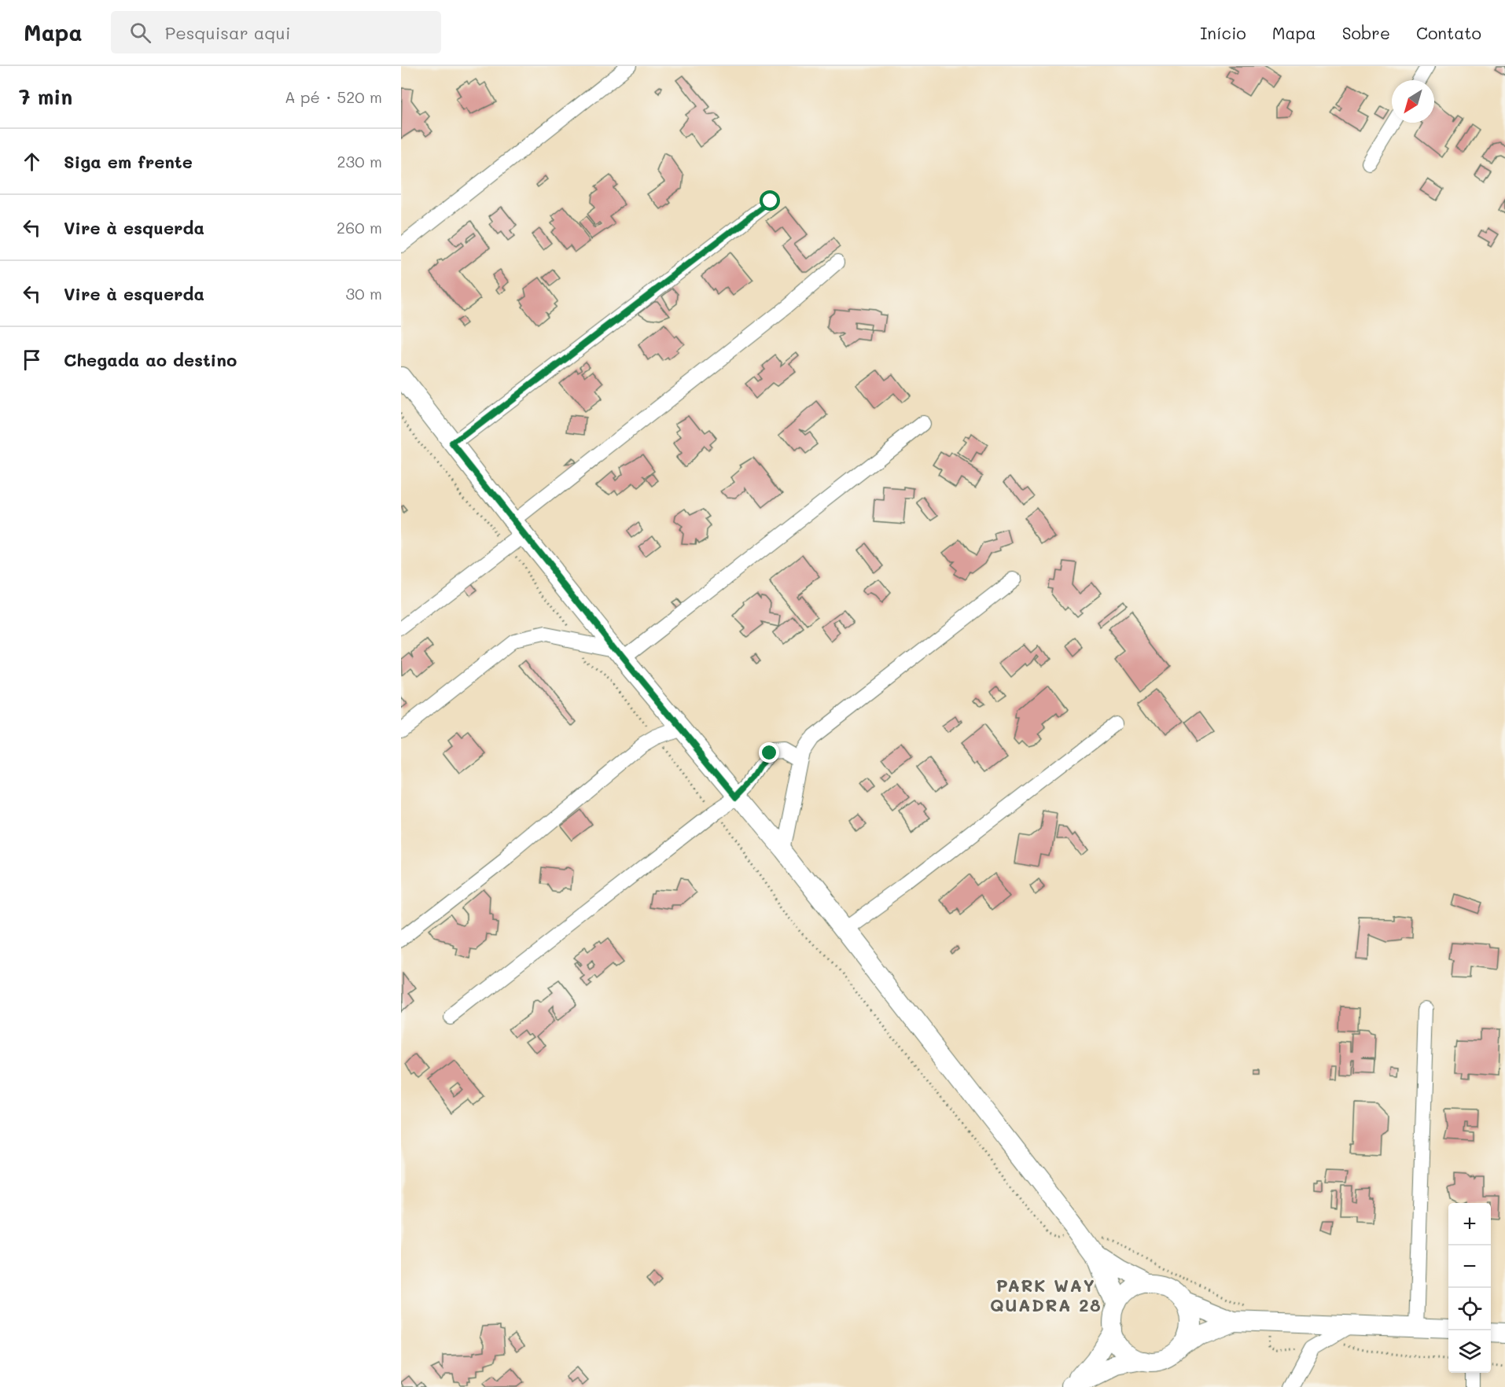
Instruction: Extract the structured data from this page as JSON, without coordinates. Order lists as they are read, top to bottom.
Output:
{
  "districts": ["PARK WAY QUADRA 28"],
  "north": "bottom left",
  "page": {
    "header": "Mapa",
    "search": "Pesquisar aqui",
    "nav": [
      "Início",
      "Mapa",
      "Sobre",
      "Contato"
    ],
    "heading": ["7 min", "A pé · 520 m"],
    "list": [
      ["Siga em frente", "230 m"],
      ["Vire à esquerda", "260 m"],
      ["Vire à esquerda", "30 m"],
      "Chegada ao destino"
    ],
    "map_buttons": ["+", "−"]
  }
}
